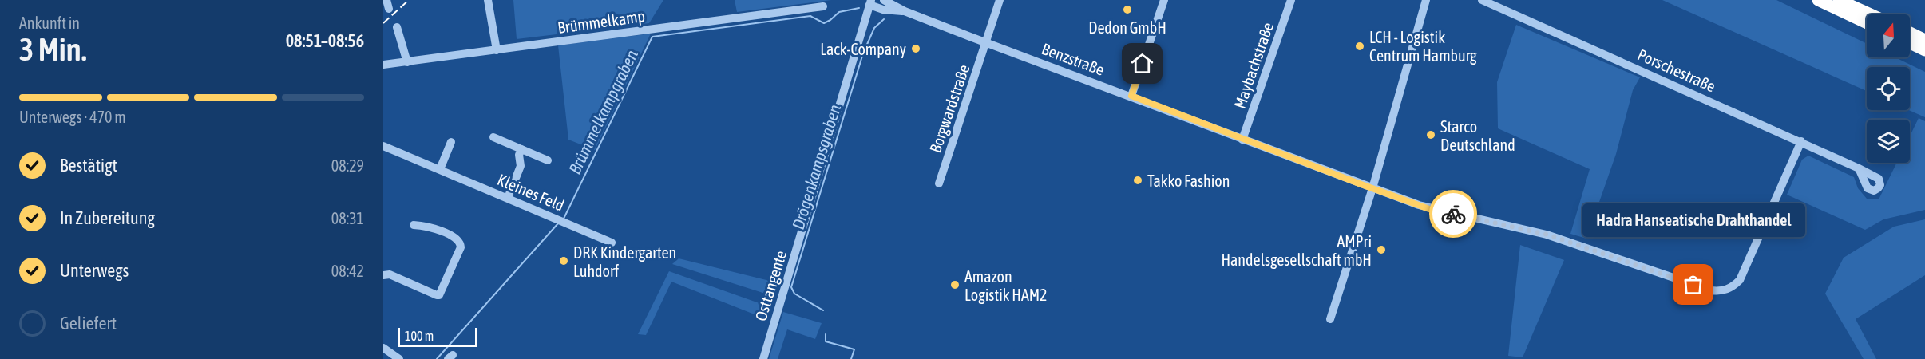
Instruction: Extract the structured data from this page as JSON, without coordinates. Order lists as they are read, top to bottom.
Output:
{
  "streets": {
    "street": [
      "Brümmelkamp",
      "Benzstraße",
      "Maybachstraße",
      "Porschestraße",
      "Borgwardstraße",
      "Kleines Feld",
      "Osttangente"
    ]
  },
  "crossings": [
    ["Benzstraße", "Maybachstraße"],
    ["Benzstraße", "Porschestraße"],
    ["Benzstraße", "Borgwardstraße"],
    ["Benzstraße", "Osttangente"]
  ],
  "water": ["Brümmelkampgraben", "Drögenkampsgraben"],
  "places": [
    "Dedon GmbH",
    "LCH - Logistik Centrum Hamburg",
    "Lack-Company",
    "Starco Deutschland",
    "Takko Fashion",
    "AMPri Handelsgesellschaft mbH",
    "DRK Kindergarten Luhdorf",
    "Amazon Logistik HAM2",
    "Hadra Hanseatische Drahthandel"
  ],
  "scale_bar": "100 m",
  "north": "top",
  "page": {
    "heading": ["3 Min.", "Ankunft in", "08:51–08:56"],
    "bar": "Unterwegs · 470 m",
    "list": [
      ["Bestätigt", "08:29"],
      ["In Zubereitung", "08:31"],
      ["Unterwegs", "08:42"],
      "Geliefert"
    ],
    "bubble": "Hadra Hanseatische Drahthandel",
    "scale": "100 m"
  }
}
